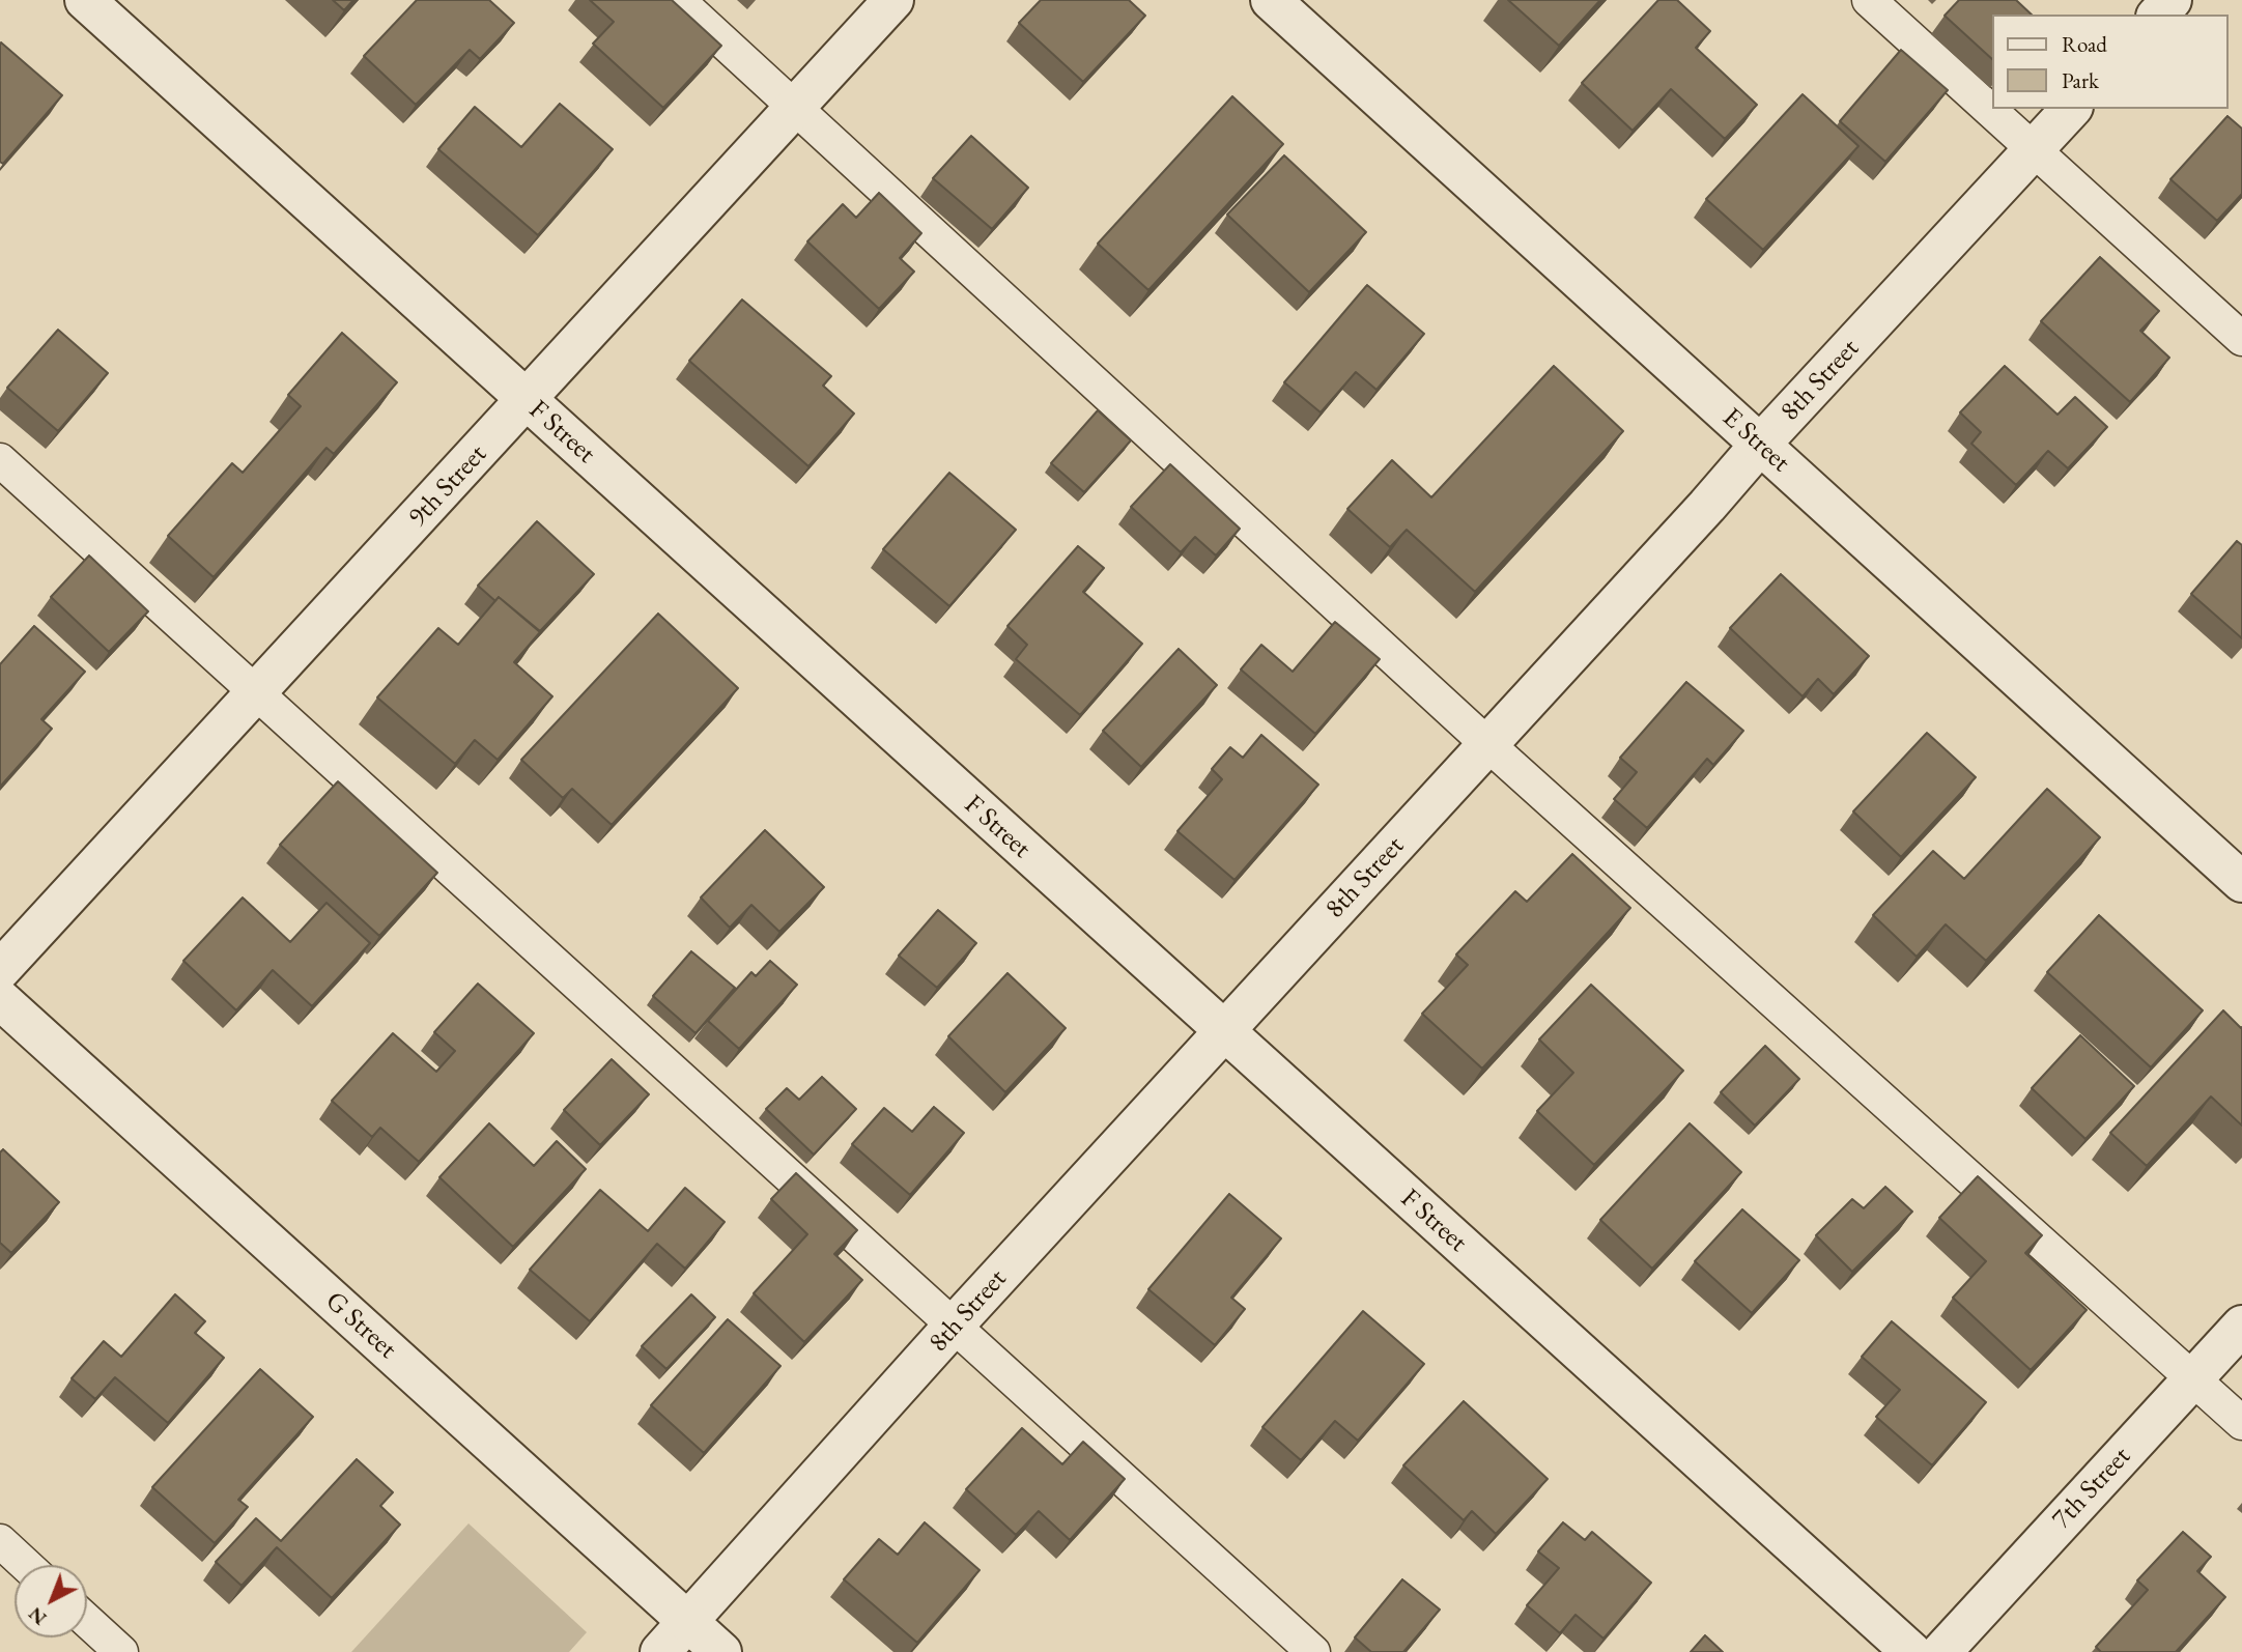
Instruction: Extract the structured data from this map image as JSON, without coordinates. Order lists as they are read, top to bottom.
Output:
{
  "streets": {
    "street": [
      "8th Street",
      "F Street",
      "E Street",
      "9th Street",
      "G Street",
      "7th Street"
    ]
  },
  "crossings": [
    ["8th Street", "F Street"],
    ["8th Street", "E Street"],
    ["8th Street", "G Street"],
    ["F Street", "9th Street"]
  ],
  "legend": ["Road", "Park"],
  "north": "bottom left"
}
